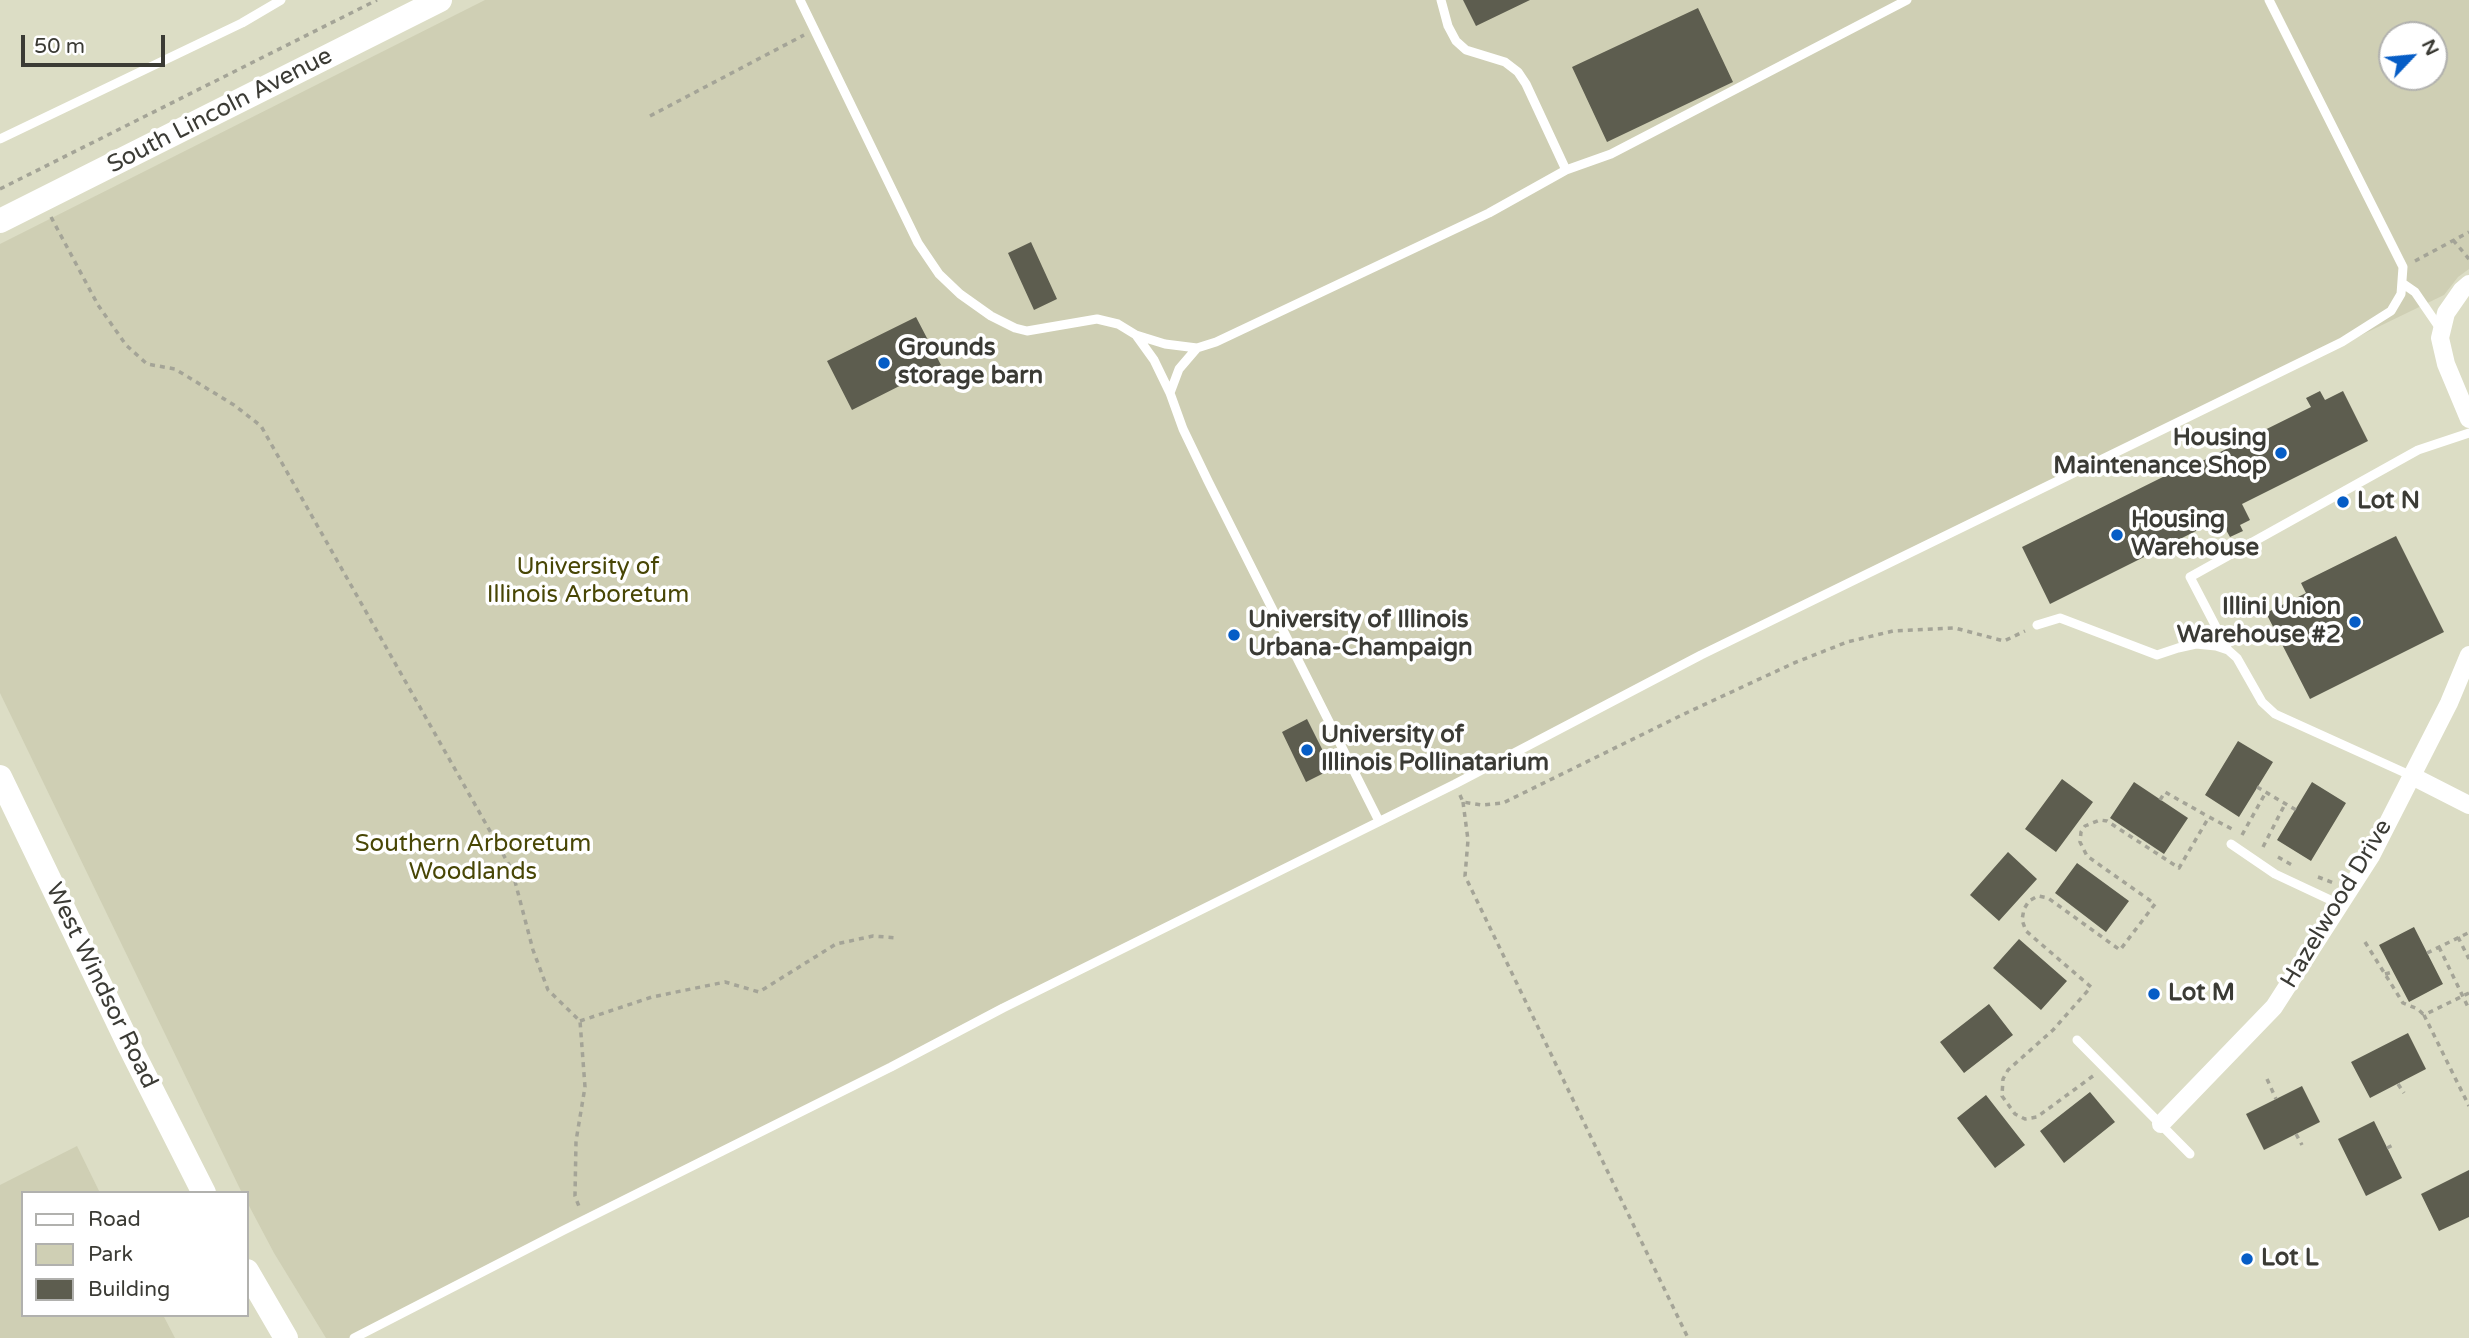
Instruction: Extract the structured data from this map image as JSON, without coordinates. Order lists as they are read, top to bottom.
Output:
{
  "streets": {
    "main road": ["South Lincoln Avenue", "West Windsor Road"],
    "street": ["Hazelwood Drive"]
  },
  "parks": ["University of Illinois Arboretum", "Southern Arboretum Woodlands"],
  "places": [
    "Grounds storage barn",
    "Housing Maintenance Shop",
    "Lot N",
    "Housing Warehouse",
    "Illini Union Warehouse #2",
    "University of Illinois Urbana-Champaign",
    "University of Illinois Pollinatarium",
    "Lot M",
    "Lot L"
  ],
  "legend": ["Road", "Park", "Building"],
  "scale_bar": "50 m",
  "north": "top right"
}
